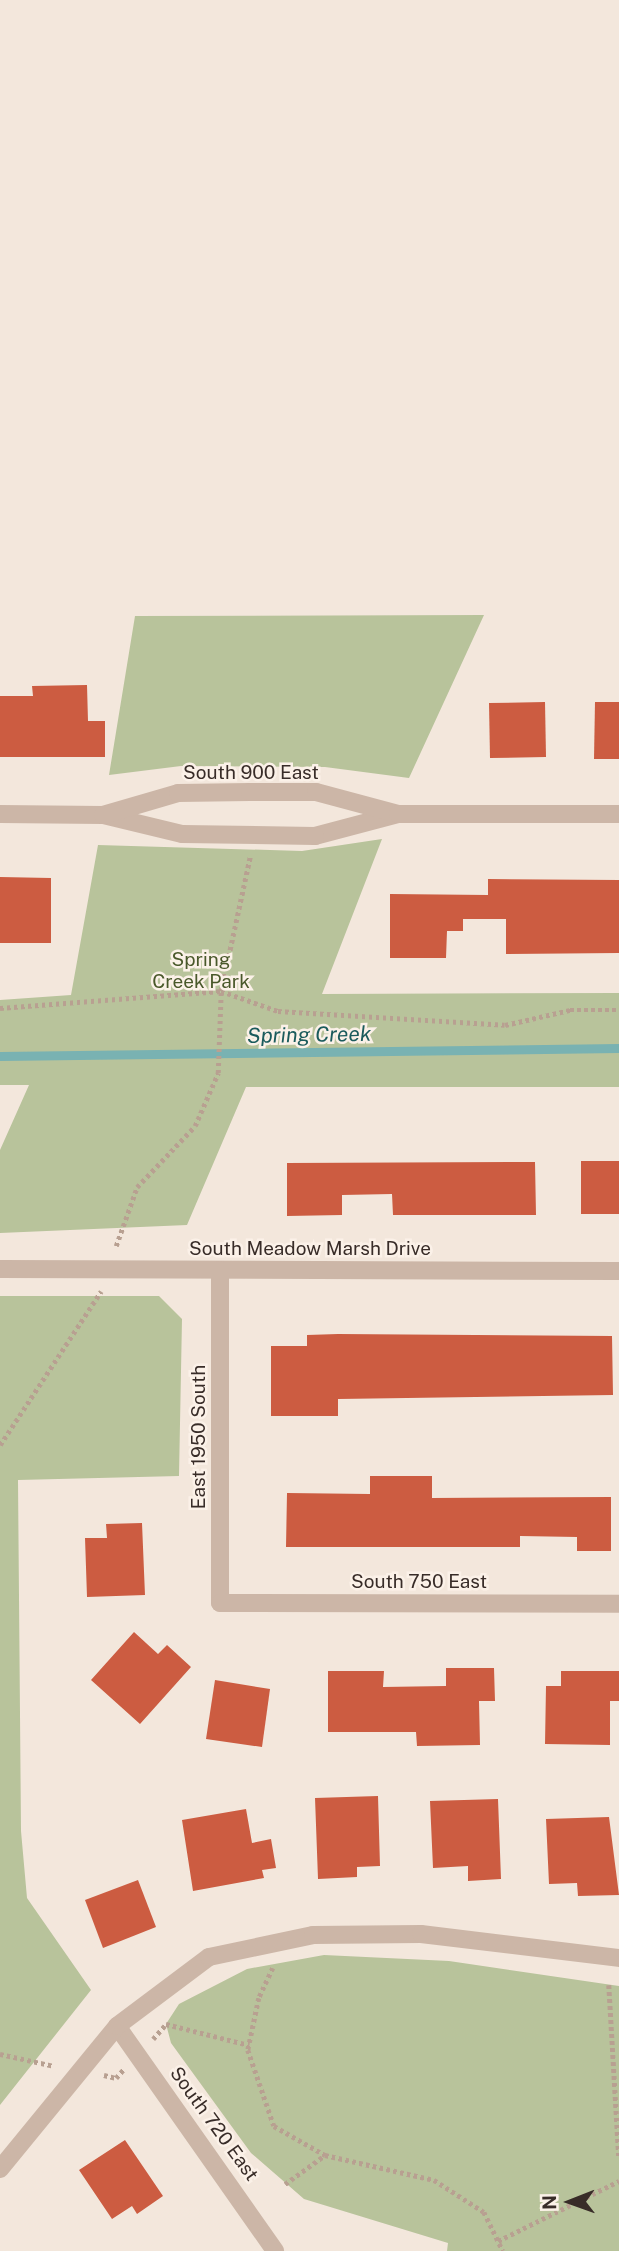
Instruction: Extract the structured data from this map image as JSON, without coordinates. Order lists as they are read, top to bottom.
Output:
{
  "streets": {
    "street": [
      "South 900 East",
      "South Meadow Marsh Drive",
      "East 1950 South",
      "South 750 East",
      "South 720 East"
    ]
  },
  "crossings": [
    ["South Meadow Marsh Drive", "East 1950 South"],
    ["East 1950 South", "South 750 East"]
  ],
  "water": ["Spring Creek"],
  "parks": ["Spring Creek Park"],
  "north": "left"
}
